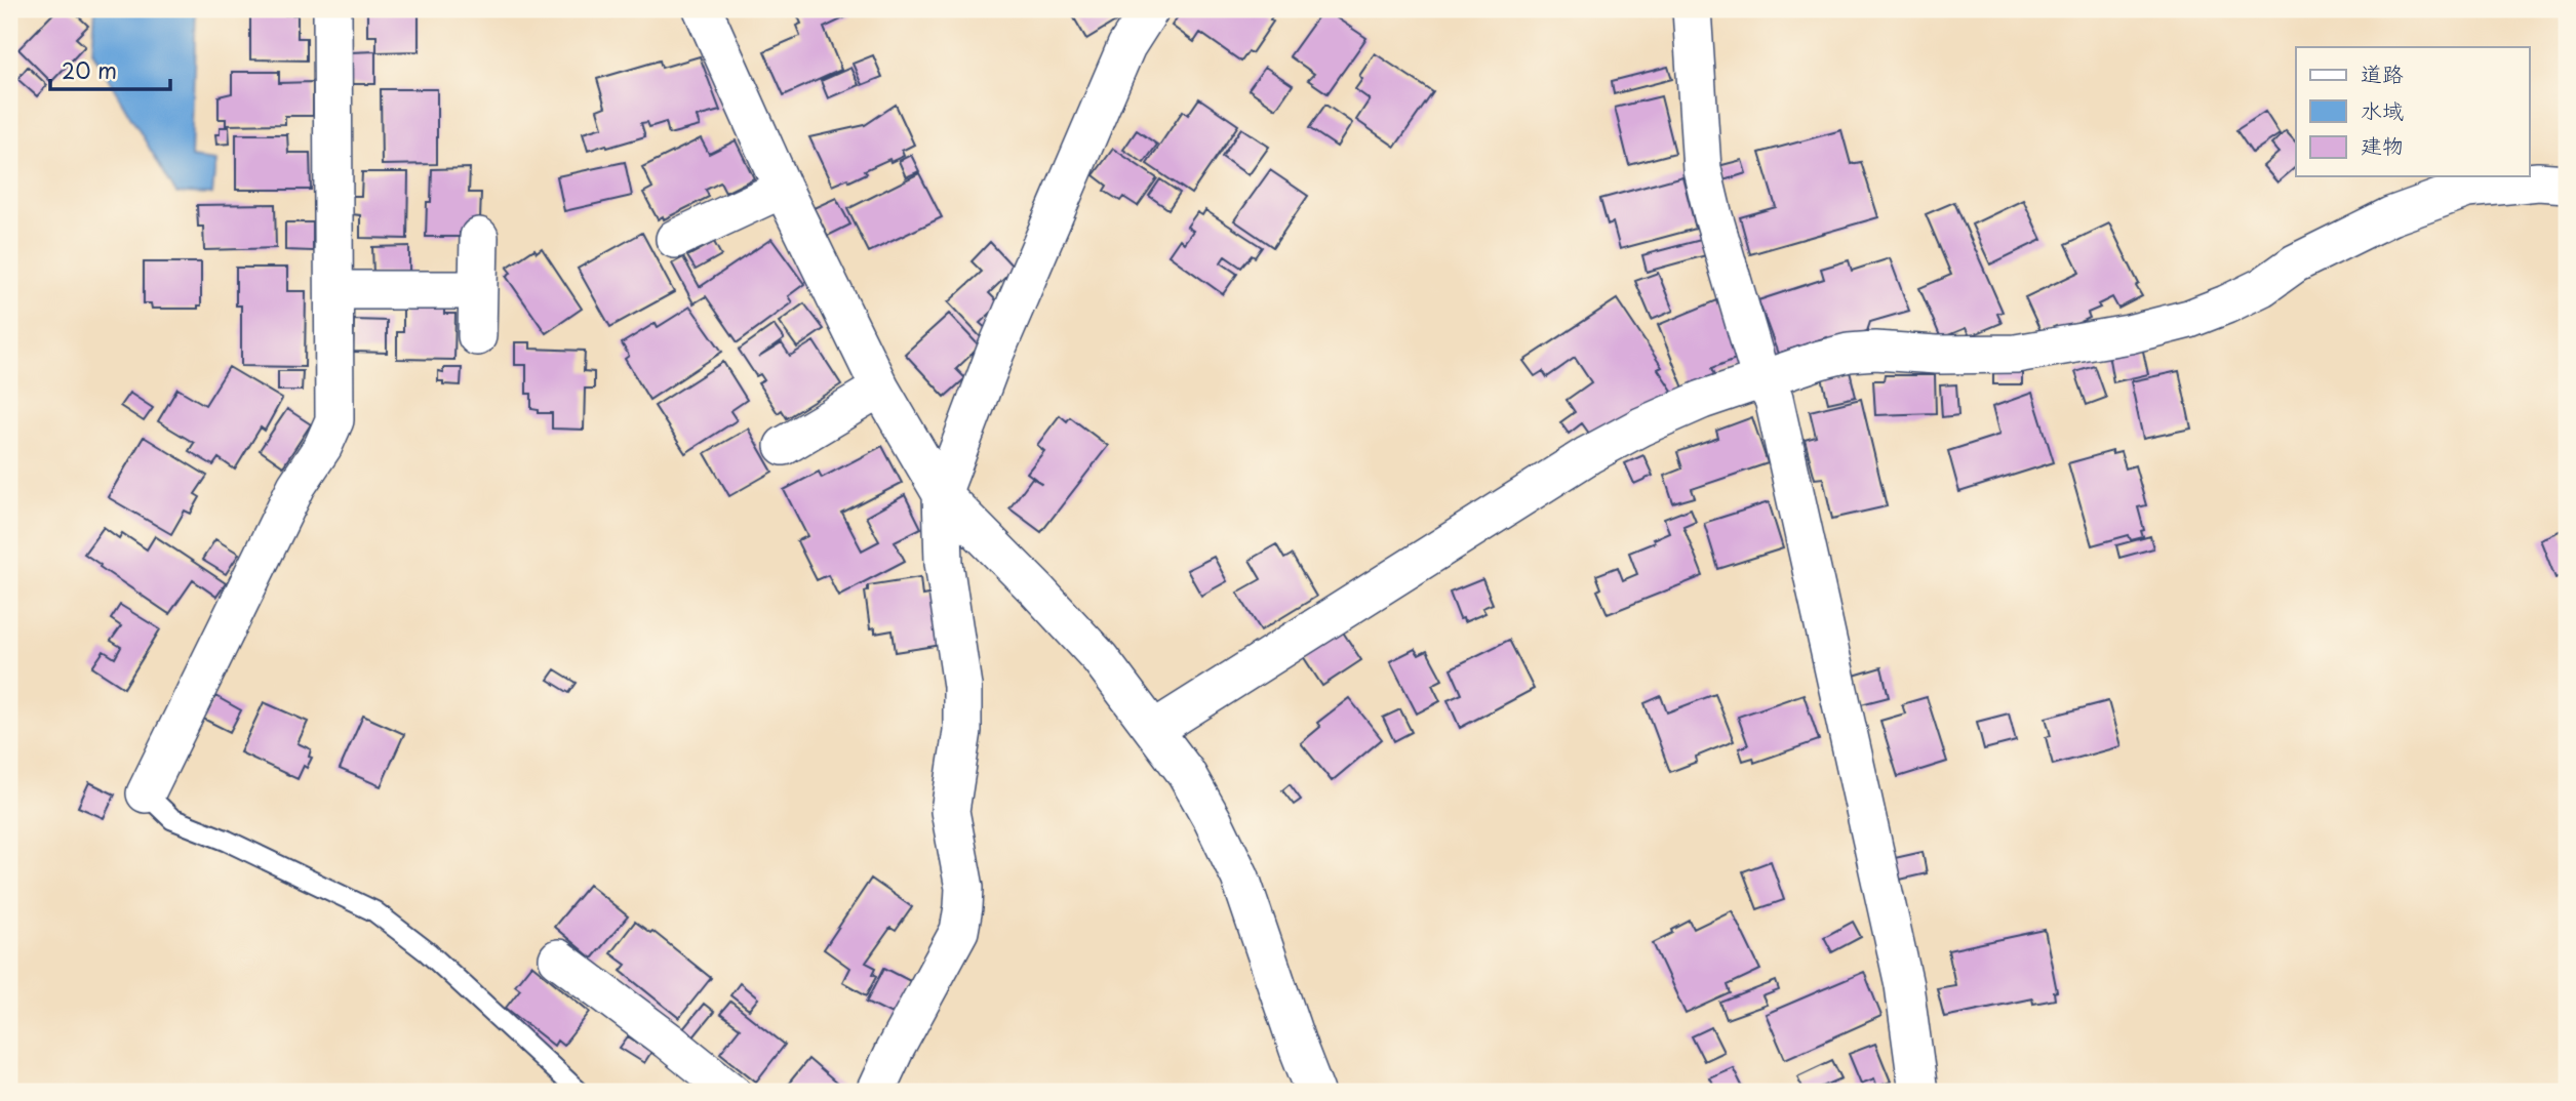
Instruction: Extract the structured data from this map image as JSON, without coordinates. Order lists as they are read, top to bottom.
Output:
{
  "legend": ["道路", "水域", "建物"],
  "scale_bar": "20 m"
}
